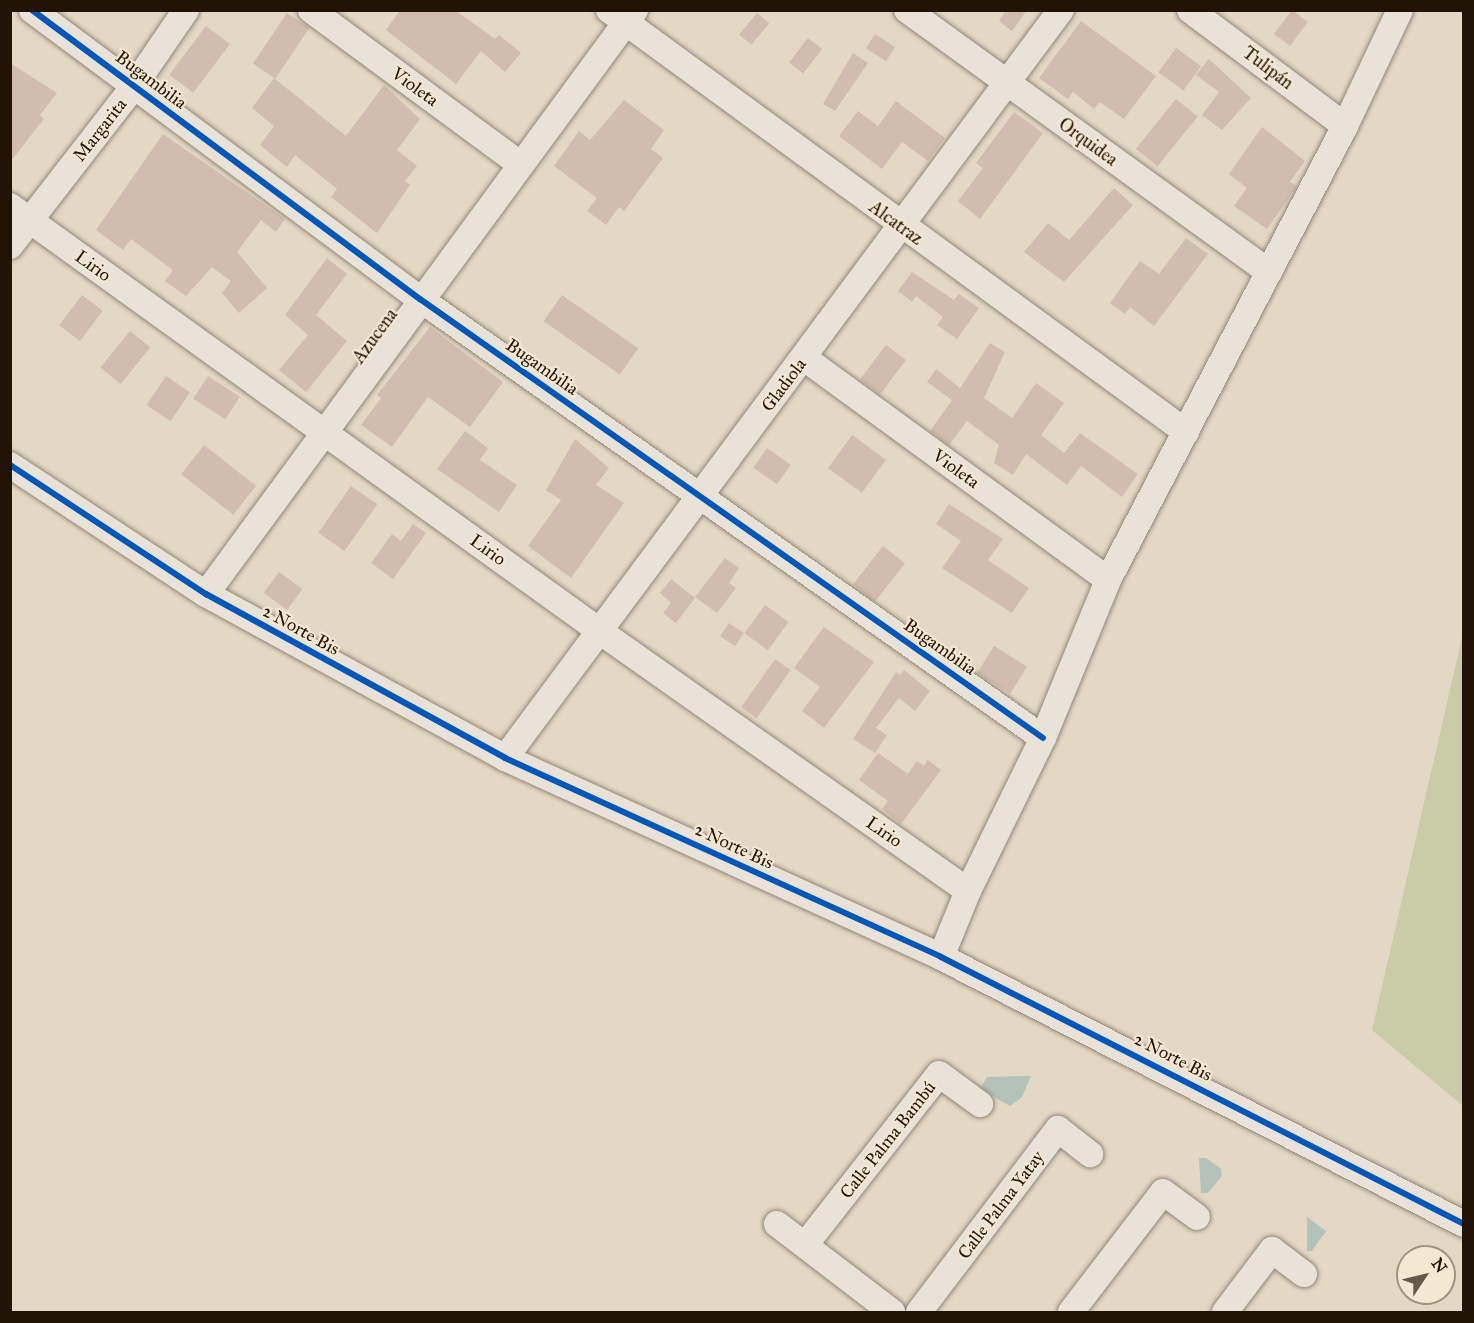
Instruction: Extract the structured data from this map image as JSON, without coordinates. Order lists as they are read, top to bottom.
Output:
{
  "streets": {
    "street": [
      "Tulipán",
      "Bugambilia",
      "Violeta",
      "Margarita",
      "Orquidea",
      "Alcatraz",
      "Lirio",
      "Azucena",
      "Gladiola",
      "2 Norte Bis",
      "Calle Palma Bambú",
      "Calle Palma Yatay"
    ]
  },
  "crossings": [
    ["Bugambilia", "Margarita"],
    ["Bugambilia", "Azucena"],
    ["Bugambilia", "Gladiola"],
    ["Violeta", "Azucena"],
    ["Violeta", "Gladiola"],
    ["Margarita", "Lirio"],
    ["Orquidea", "Gladiola"],
    ["Alcatraz", "Azucena"],
    ["Alcatraz", "Gladiola"],
    ["Lirio", "Azucena"],
    ["Lirio", "Gladiola"],
    ["Azucena", "2 Norte Bis"],
    ["Gladiola", "2 Norte Bis"]
  ],
  "north": "top right"
}
